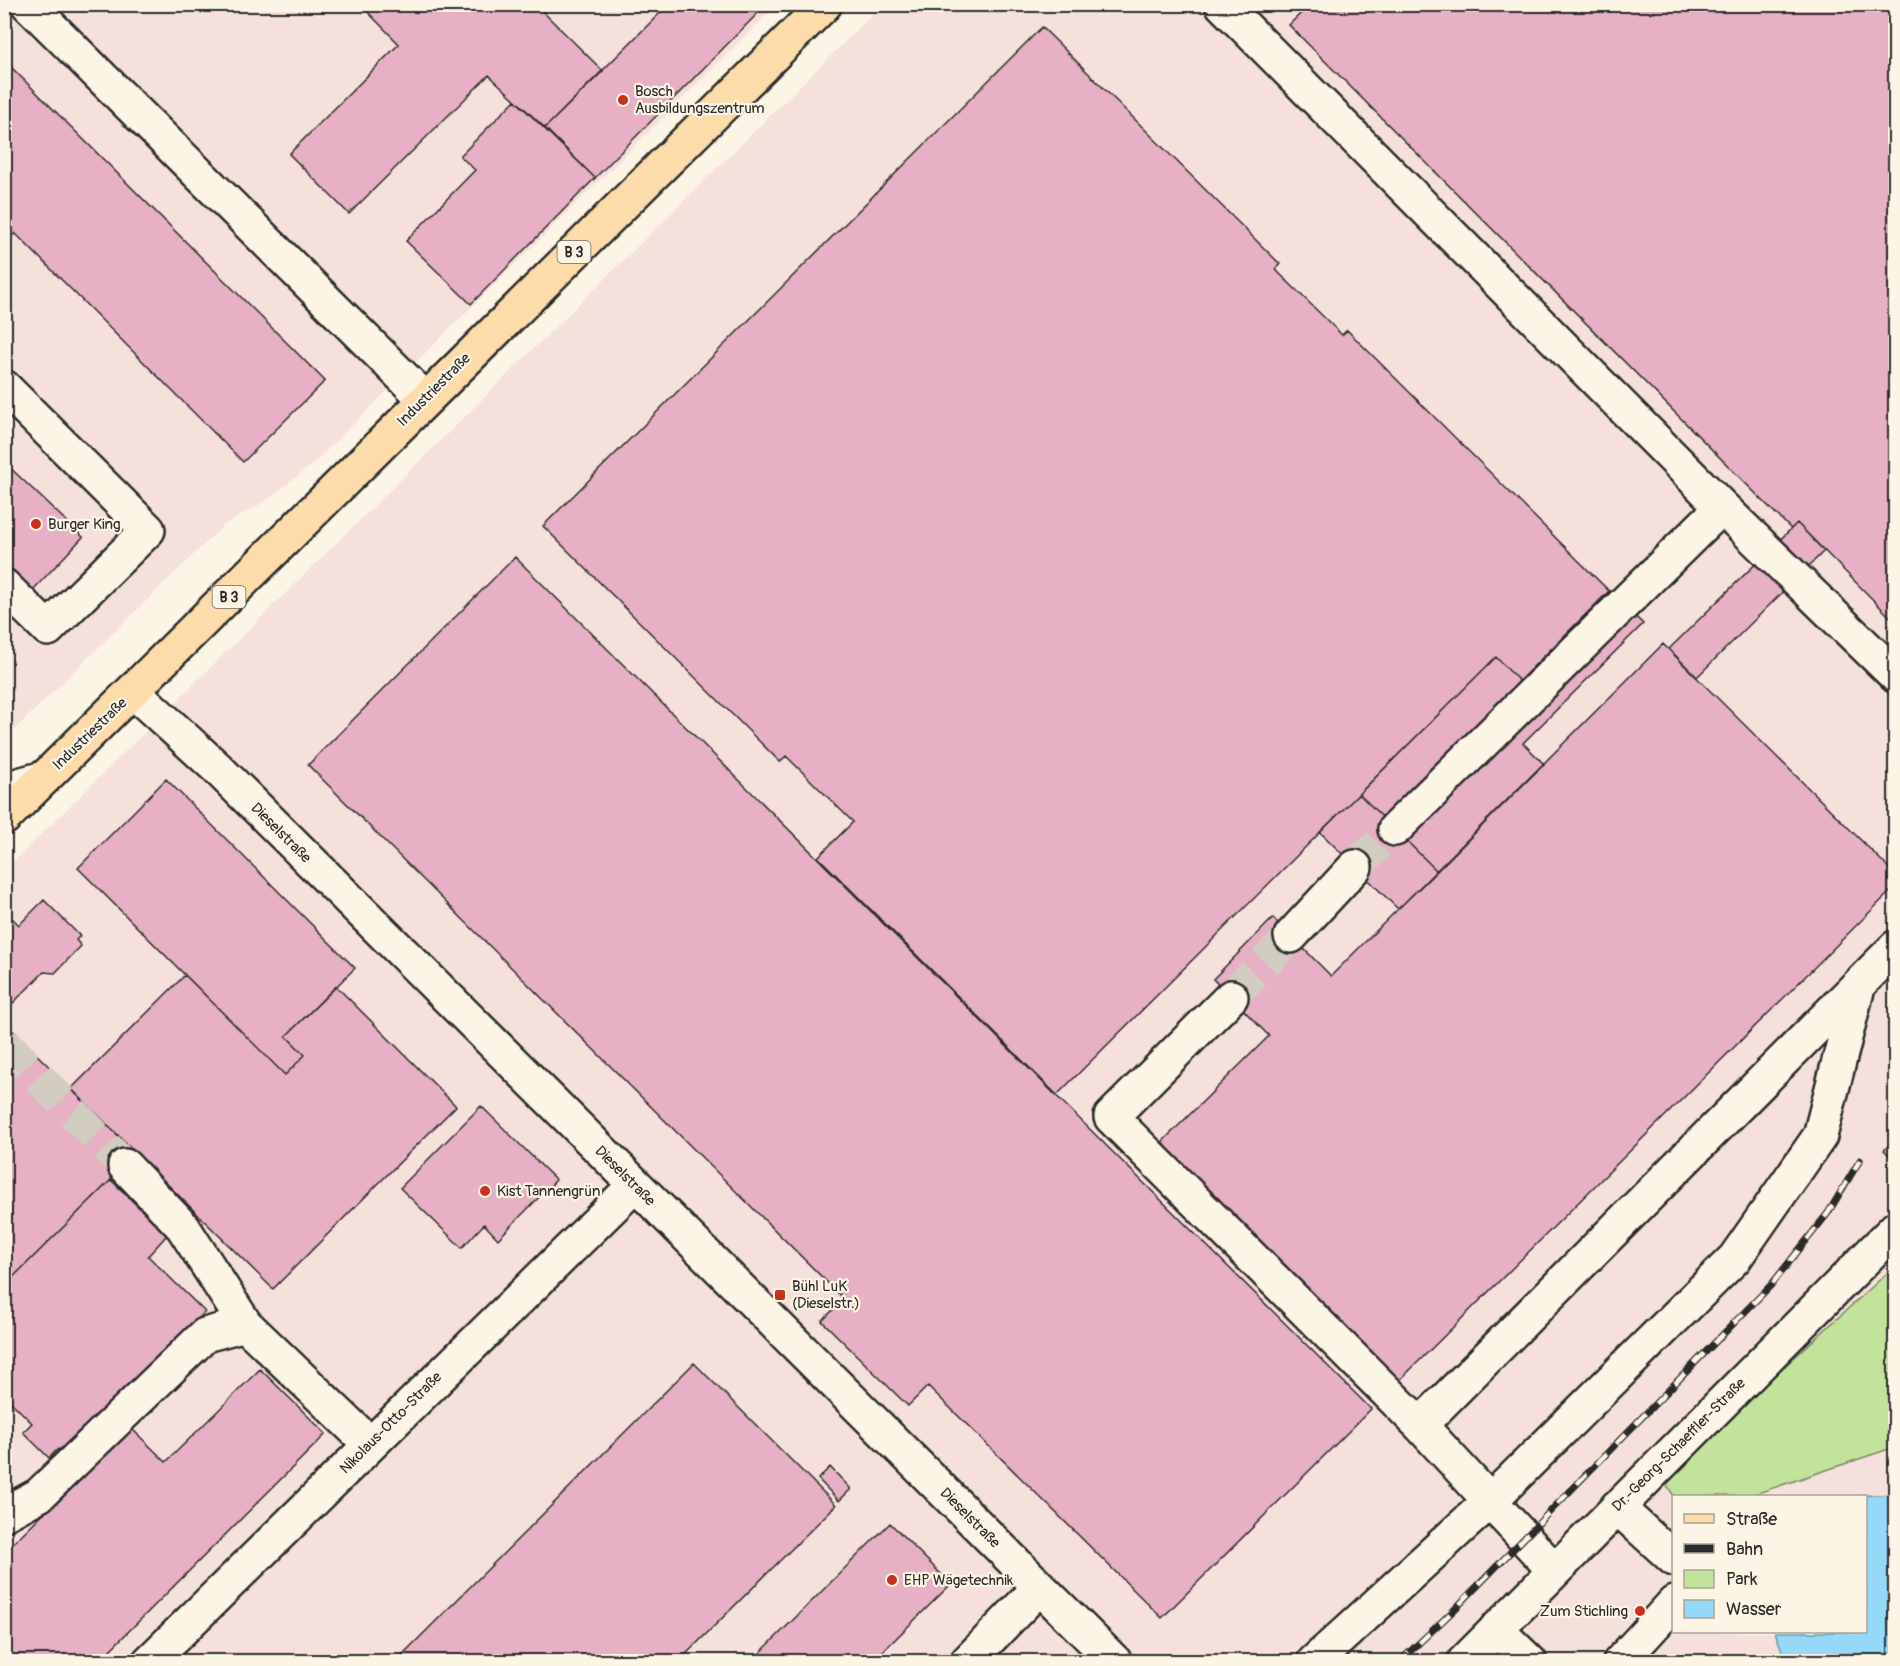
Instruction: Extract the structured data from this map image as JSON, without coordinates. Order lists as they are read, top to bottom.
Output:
{
  "streets": {
    "main road": ["B 3", "Industriestraße"],
    "street": ["Dieselstraße", "Nikolaus-Otto-Straße", "Dr.-Georg-Schaeffler-Straße"]
  },
  "crossings": [
    ["Industriestraße", "Dieselstraße"],
    ["Dieselstraße", "Nikolaus-Otto-Straße"]
  ],
  "places": {
    "other": [
      "Bosch Ausbildungszentrum",
      "Burger King",
      "Kist Tannengrün",
      "EHP Wägetechnik",
      "Zum Stichling"
    ],
    "transit": ["Bühl LuK (Dieselstr.)"]
  },
  "legend": [
    "Straße",
    "Bahn",
    "Park",
    "Wasser"
  ]
}
